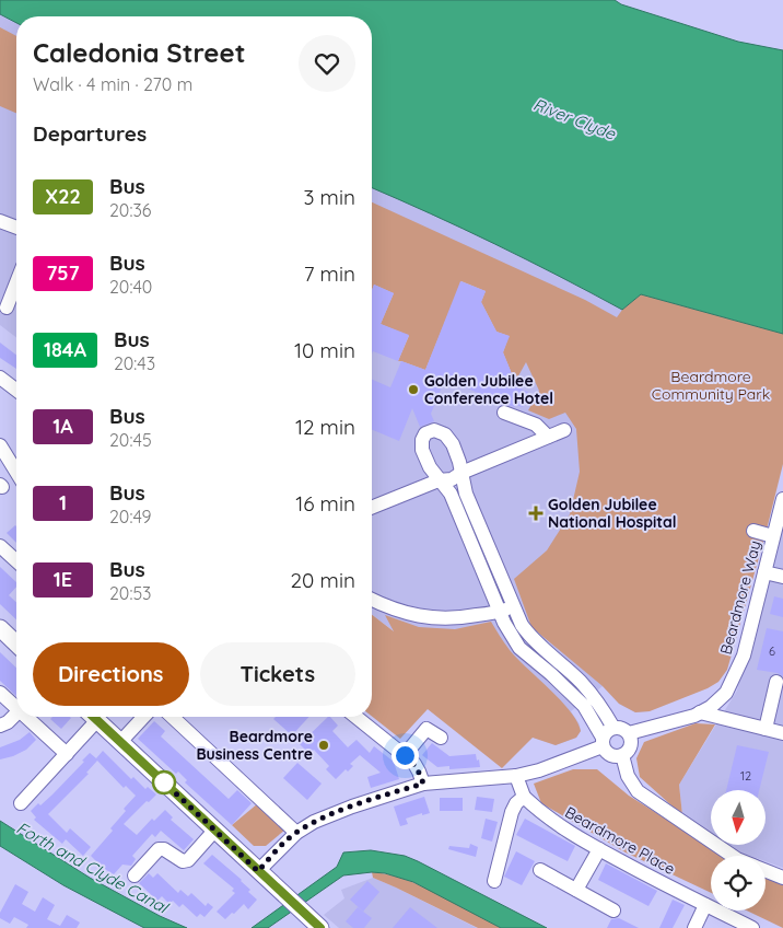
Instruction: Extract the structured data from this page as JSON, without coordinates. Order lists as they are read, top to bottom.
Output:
{
  "streets": {
    "street": ["Beardmore Way", "Beardmore Place"]
  },
  "water": ["River Clyde", "Forth and Clyde Canal"],
  "parks": ["Beardmore Community Park"],
  "places": {
    "other": ["Golden Jubilee Conference Hotel", "Beardmore Business Centre"],
    "health": ["Golden Jubilee National Hospital"]
  },
  "lines": ["bus line X22"],
  "house_numbers": ["6", "12"],
  "north": "bottom",
  "page": {
    "heading": [
      ["Caledonia Street", "Walk · 4 min · 270 m"],
      "Departures"
    ],
    "list": [
      {
        "mark": "X22",
        "name": "Bus",
        "note": "20:36",
        "value": "3 min"
      },
      {
        "mark": "757",
        "name": "Bus",
        "note": "20:40",
        "value": "7 min"
      },
      {
        "mark": "184A",
        "name": "Bus",
        "note": "20:43",
        "value": "10 min"
      },
      {
        "mark": "1A",
        "name": "Bus",
        "note": "20:45",
        "value": "12 min"
      },
      {
        "mark": "1",
        "name": "Bus",
        "note": "20:49",
        "value": "16 min"
      },
      {
        "mark": "1E",
        "name": "Bus",
        "note": "20:53",
        "value": "20 min"
      }
    ],
    "buttons": ["Directions", "Tickets"]
  }
}
